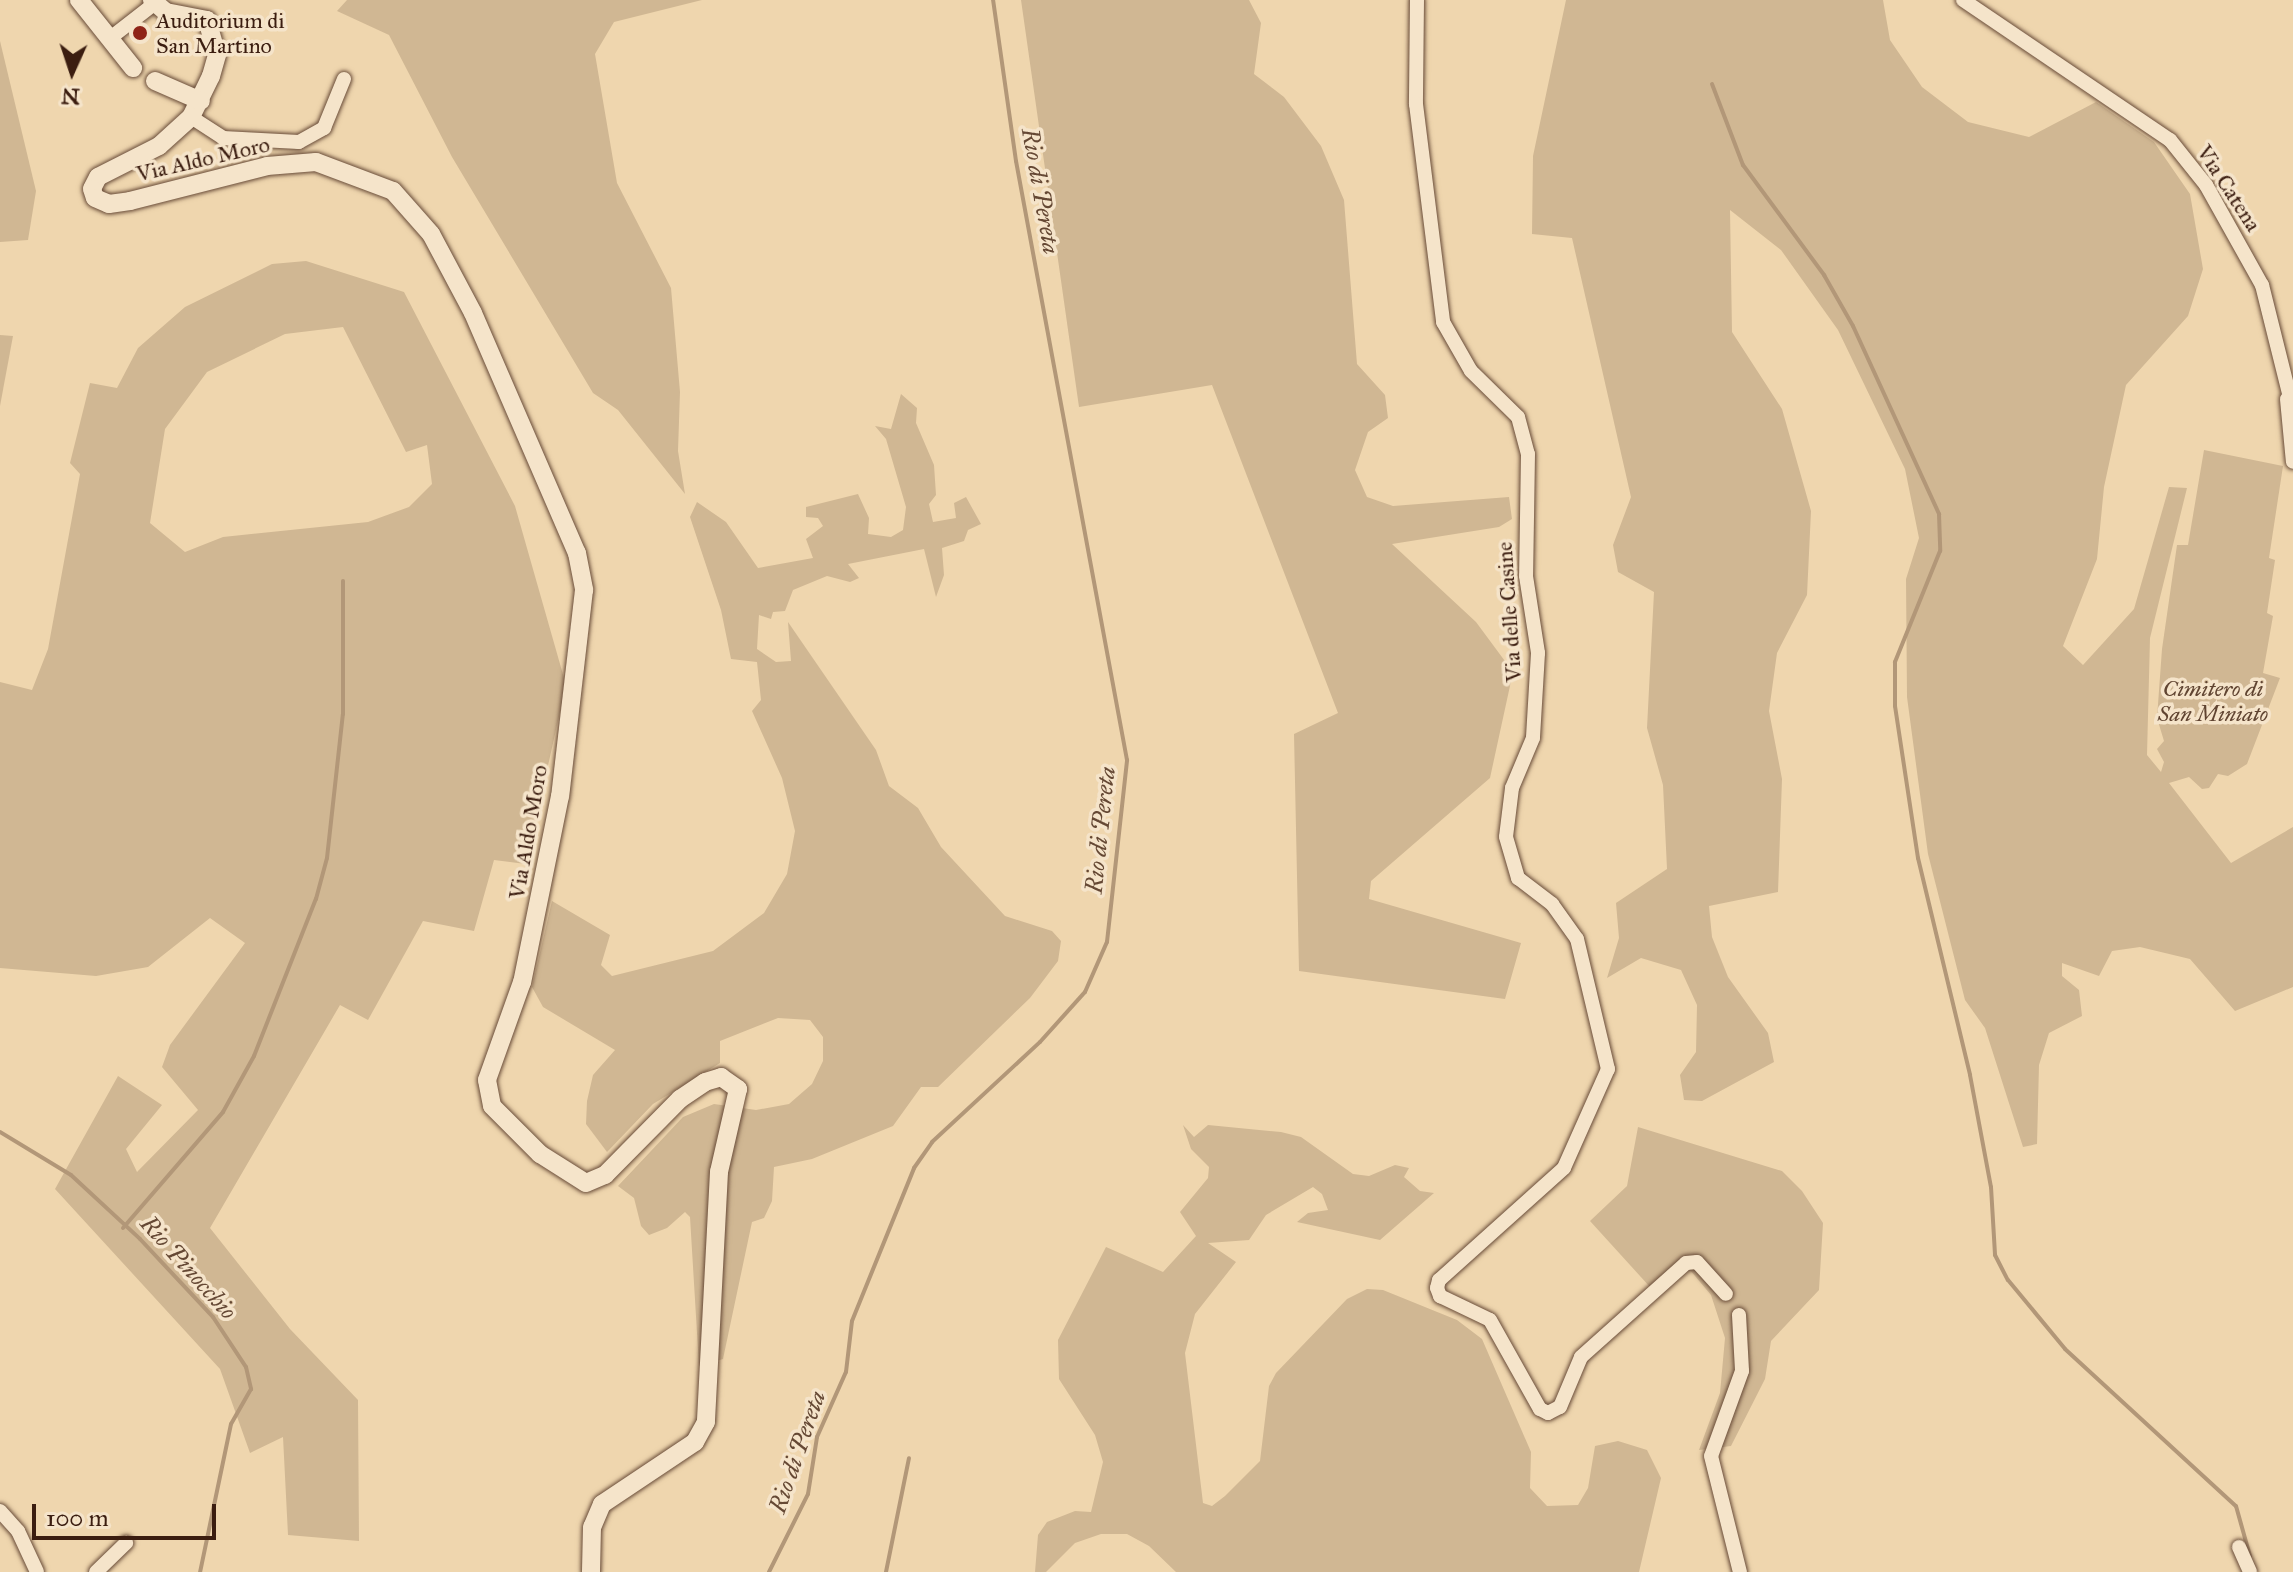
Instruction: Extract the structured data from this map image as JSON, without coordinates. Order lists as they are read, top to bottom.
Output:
{
  "streets": {
    "main road": ["Via Aldo Moro"],
    "street": ["Via Catena", "Via delle Casine"]
  },
  "water": ["Rio di Pereta", "Rio Pinocchio"],
  "parks": ["Cimitero di San Miniato"],
  "places": ["Auditorium di San Martino"],
  "scale_bar": "100 m",
  "north": "bottom"
}
